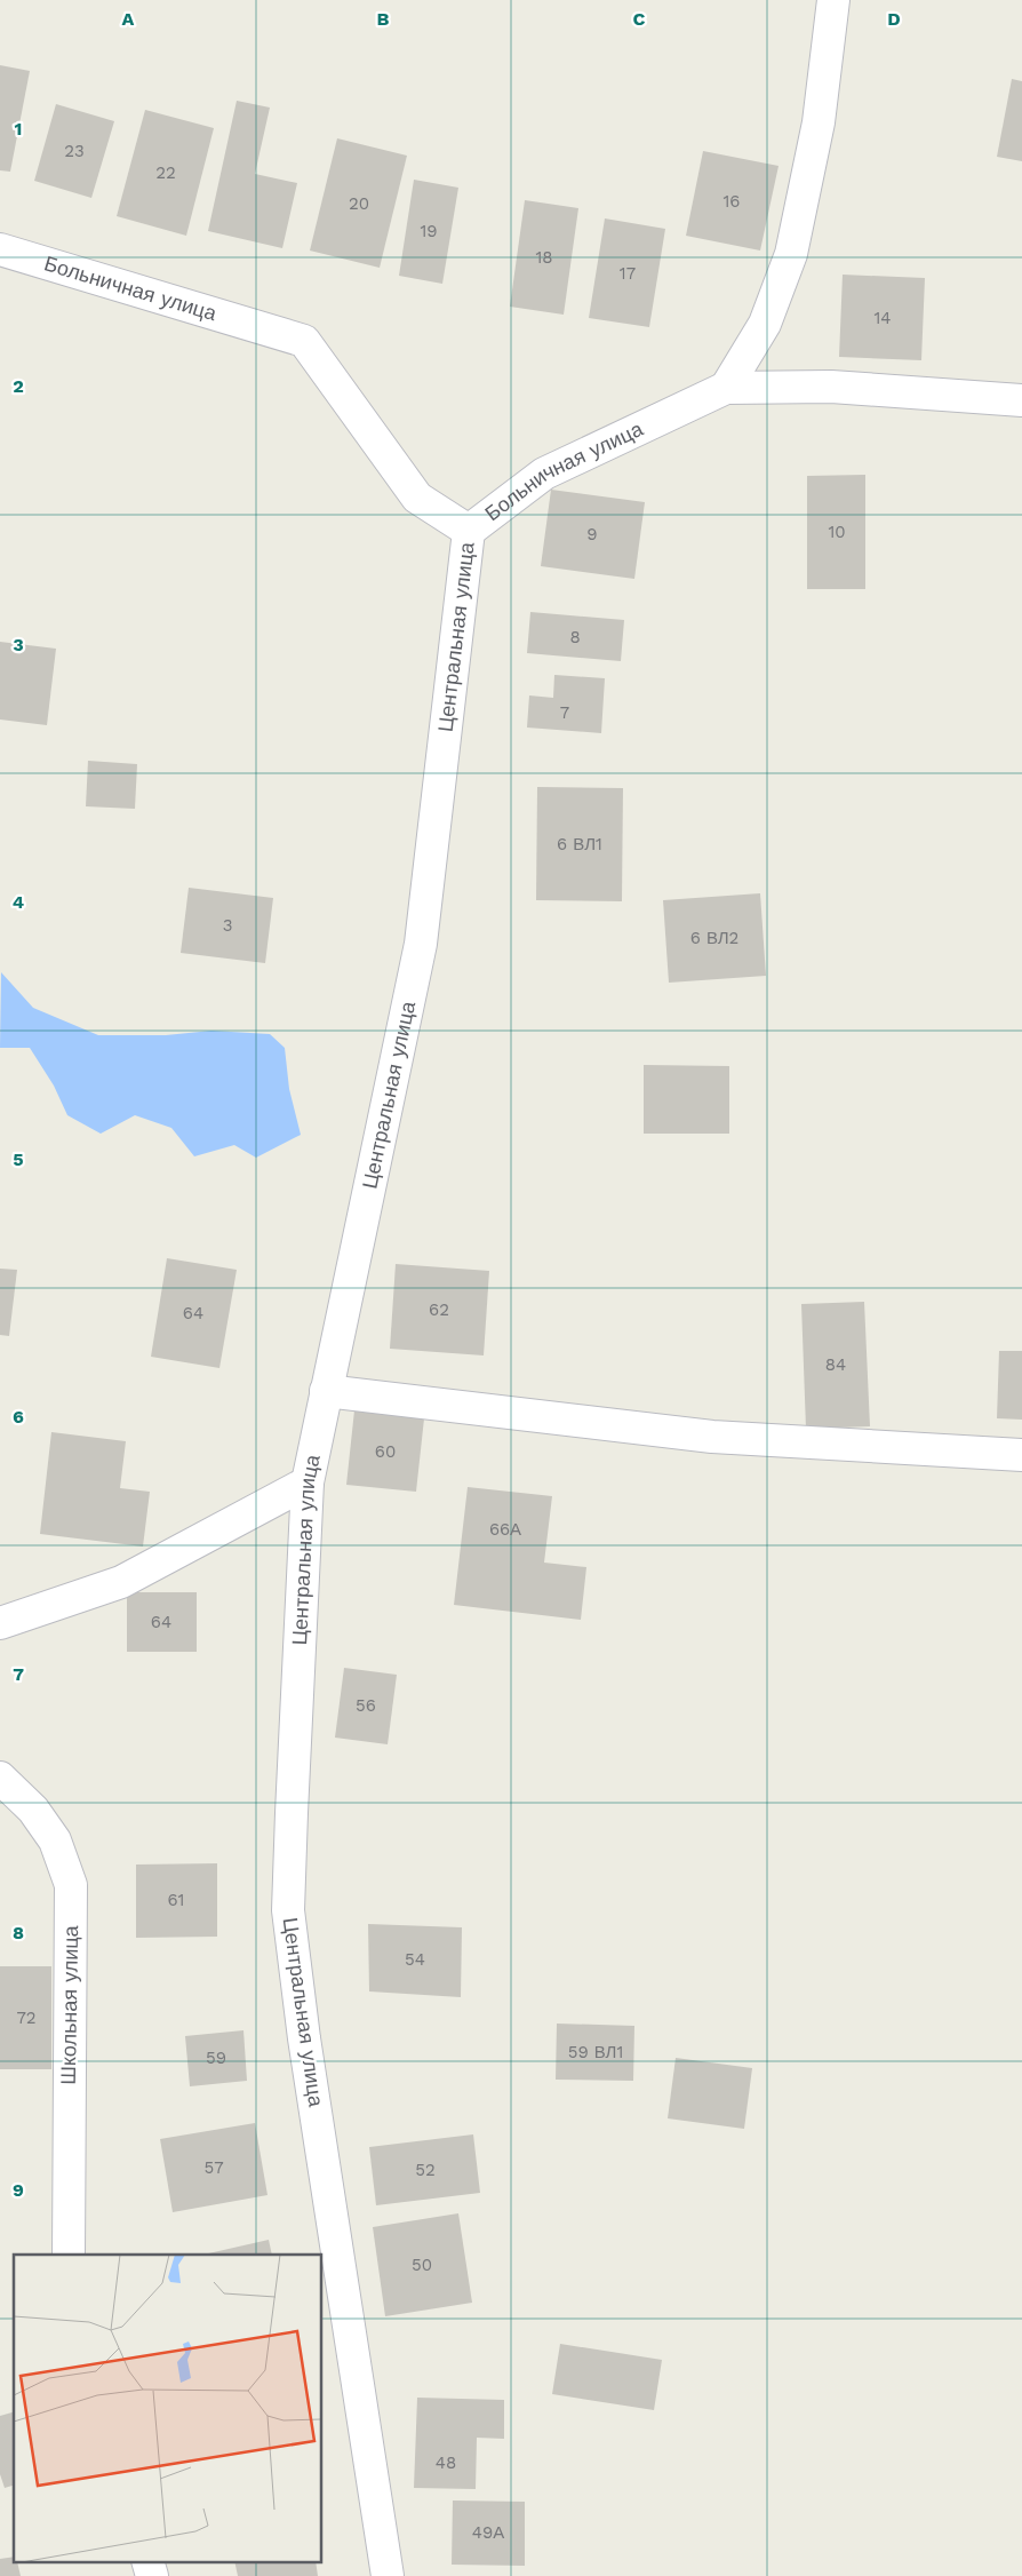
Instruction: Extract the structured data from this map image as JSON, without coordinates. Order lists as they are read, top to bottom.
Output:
{
  "streets": {
    "street": ["Больничная улица", "Центральная улица", "Школьная улица"]
  },
  "crossings": [
    ["Больничная улица", "Центральная улица"]
  ],
  "house_numbers": [
    "23",
    "22",
    "16",
    "20",
    "19",
    "18",
    "17",
    "14",
    "10",
    "9",
    "8",
    "7",
    "6 ВЛ1",
    "3",
    "6 ВЛ2",
    "62",
    "64",
    "84",
    "60",
    "66А",
    "64",
    "56",
    "61",
    "54",
    "72",
    "59 ВЛ1",
    "59",
    "57",
    "52",
    "50",
    "48",
    "49А"
  ],
  "grid": {
    "columns": [
      "A",
      "B",
      "C",
      "D"
    ],
    "rows": [
      "1",
      "2",
      "3",
      "4",
      "5",
      "6",
      "7",
      "8",
      "9"
    ]
  }
}
